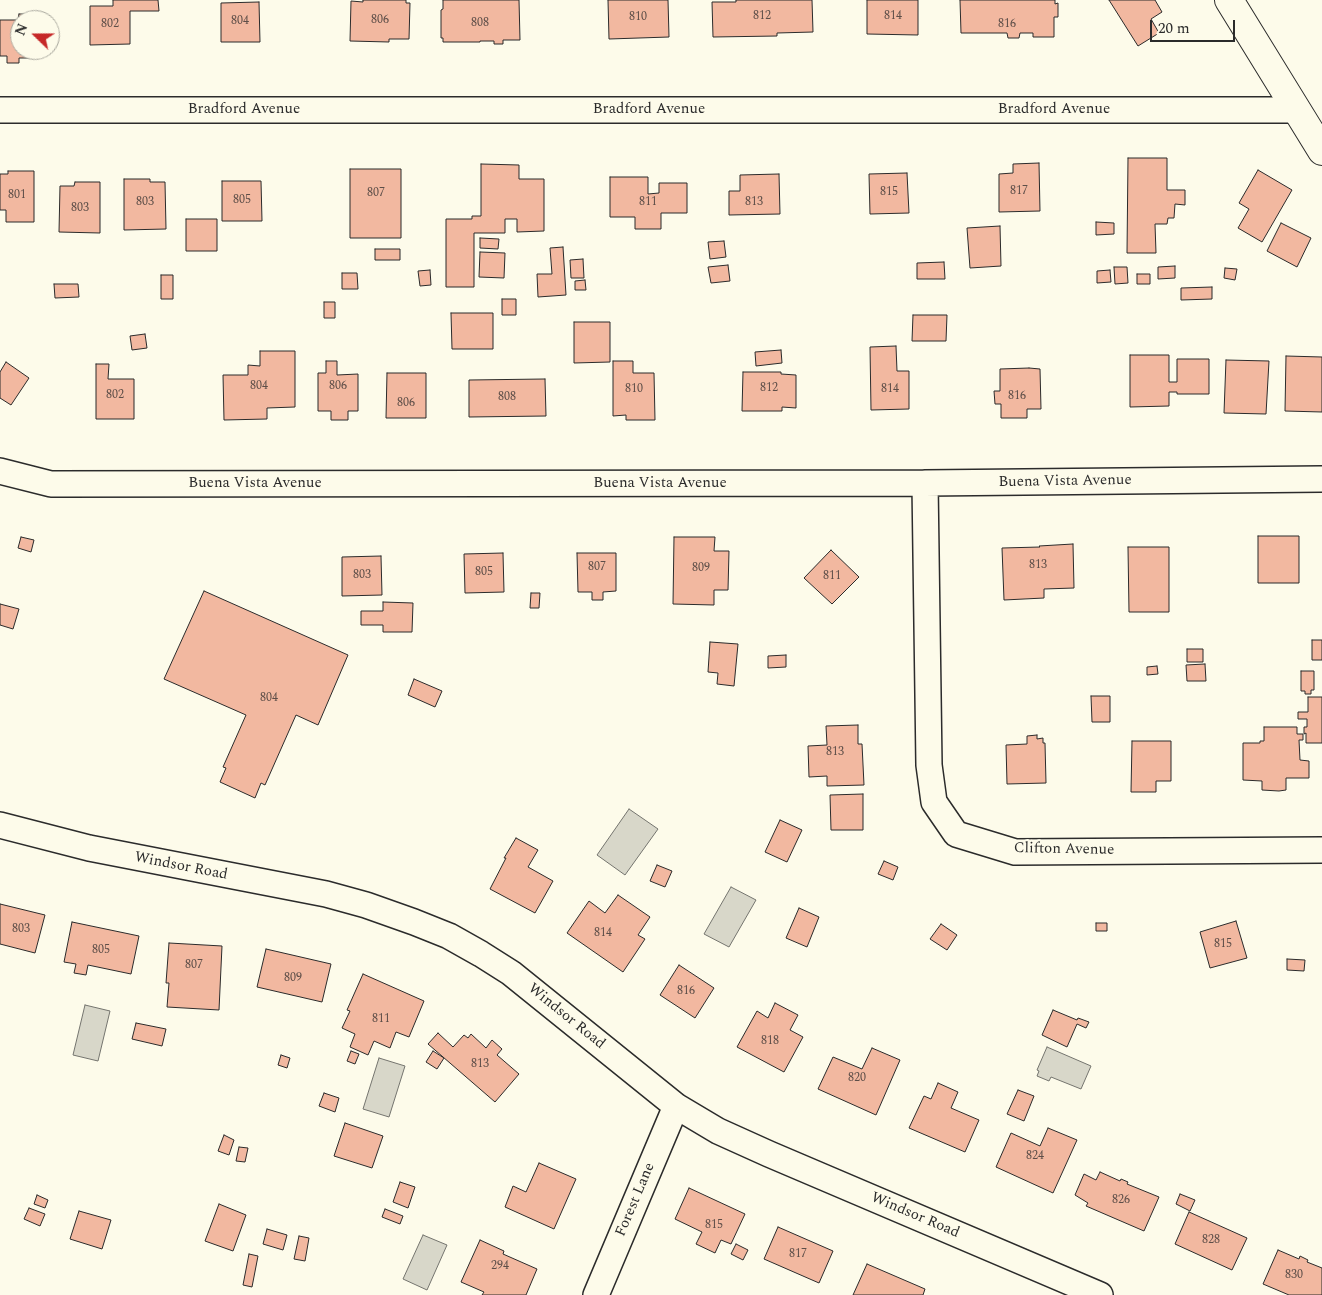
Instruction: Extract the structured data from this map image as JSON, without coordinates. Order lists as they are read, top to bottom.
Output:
{
  "streets": {
    "street": [
      "Bradford Avenue",
      "Buena Vista Avenue",
      "Clifton Avenue",
      "Windsor Road",
      "Forest Lane"
    ]
  },
  "crossings": [
    ["Buena Vista Avenue", "Clifton Avenue"],
    ["Windsor Road", "Forest Lane"]
  ],
  "house_numbers": [
    "812",
    "814",
    "810",
    "806",
    "804",
    "808",
    "802",
    "816",
    "817",
    "815",
    "807",
    "801",
    "805",
    "803",
    "811",
    "813",
    "803",
    "804",
    "806",
    "812",
    "810",
    "814",
    "802",
    "816",
    "808",
    "806",
    "813",
    "807",
    "809",
    "805",
    "803",
    "811",
    "804",
    "813",
    "803",
    "814",
    "815",
    "805",
    "807",
    "809",
    "816",
    "811",
    "818",
    "813",
    "820",
    "824",
    "826",
    "815",
    "828",
    "817",
    "294",
    "830"
  ],
  "scale_bar": "20 m",
  "north": "left"
}
